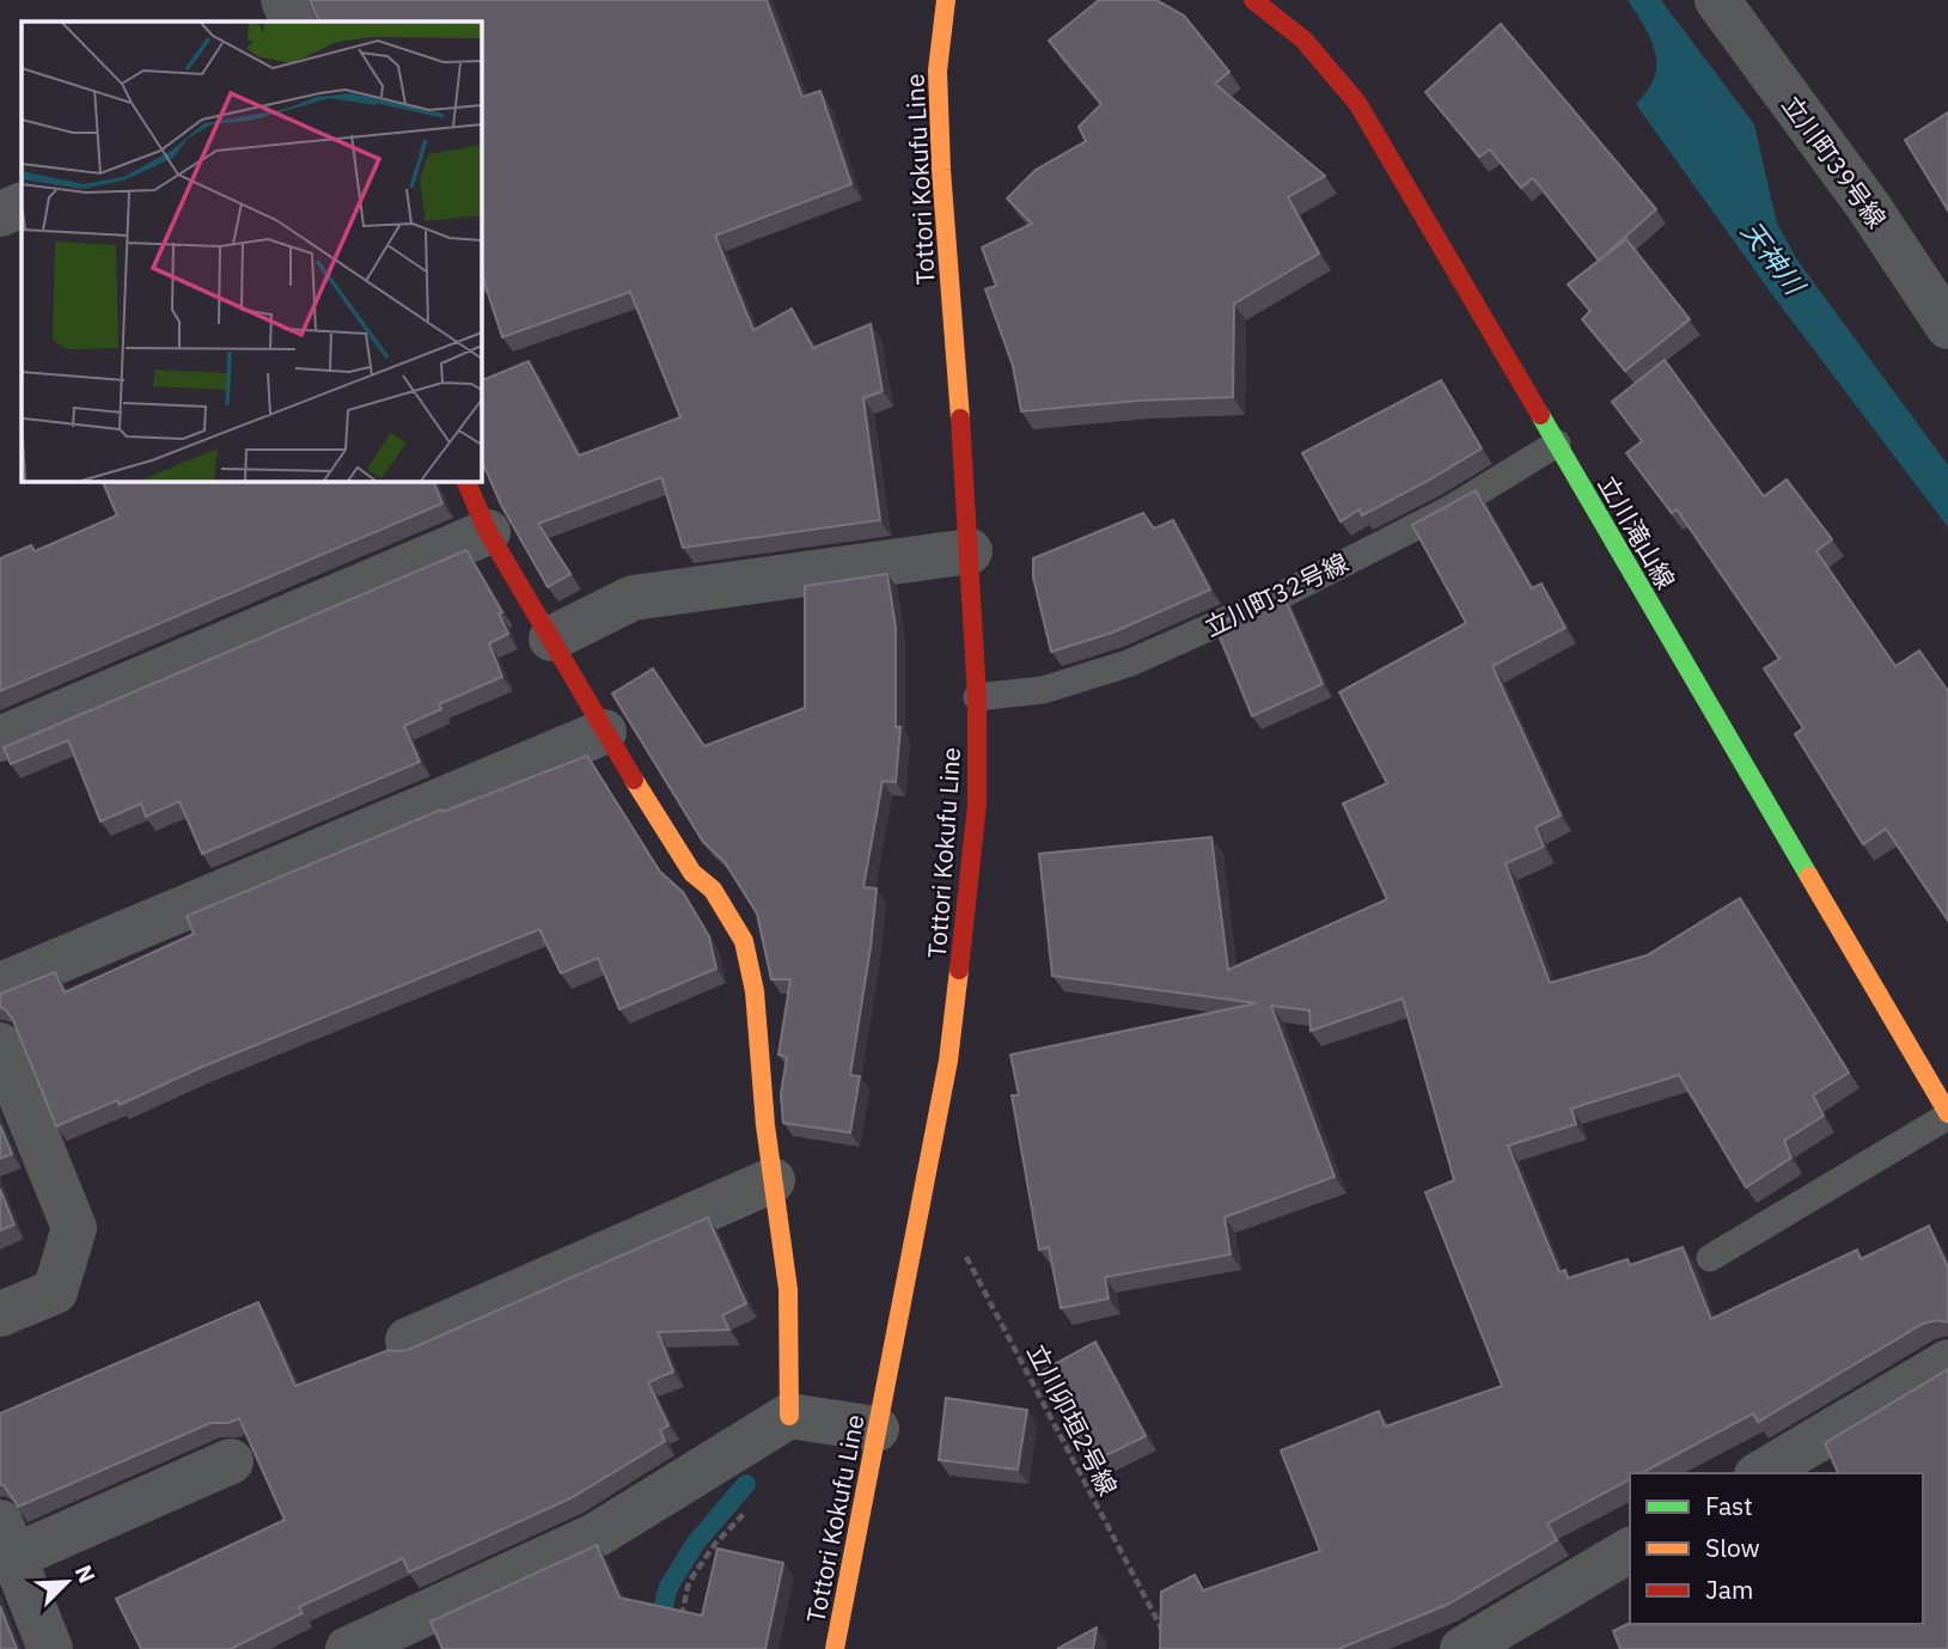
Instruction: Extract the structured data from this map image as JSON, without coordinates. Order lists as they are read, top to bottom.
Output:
{
  "streets": {
    "street": ["立川町39号線", "Tottori Kokufu Line", "立川滝山線"],
    "lane": ["立川町32号線"],
    "path": ["立川卯垣2号線"]
  },
  "crossings": [
    ["Tottori Kokufu Line", "立川町32号線"],
    ["Tottori Kokufu Line", "立川卯垣2号線"],
    ["立川滝山線", "立川町32号線"]
  ],
  "water": ["天神川"],
  "legend": ["Fast", "Slow", "Jam"],
  "north": "top right"
}
